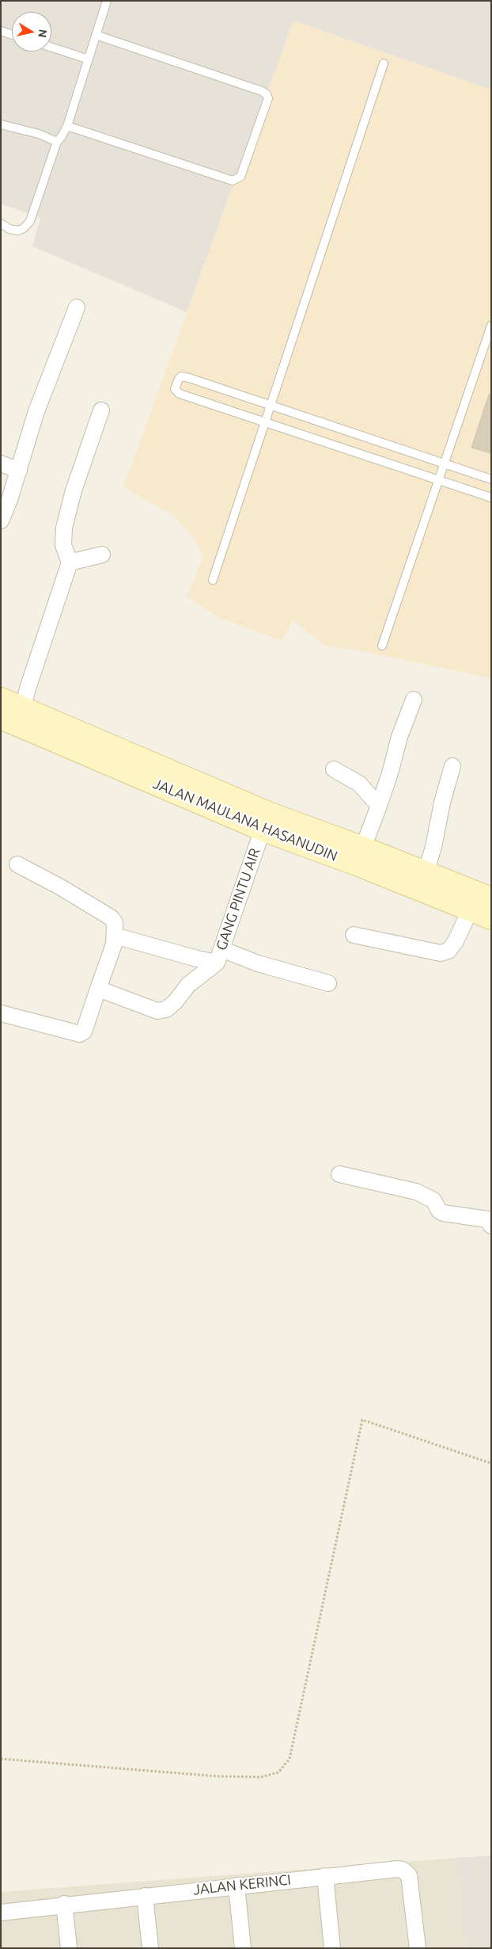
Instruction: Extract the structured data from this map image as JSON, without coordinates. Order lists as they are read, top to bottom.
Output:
{
  "streets": {
    "street": ["JALAN MAULANA HASANUDIN", "GANG PINTU AIR", "JALAN KERINCI"]
  },
  "crossings": [
    ["JALAN MAULANA HASANUDIN", "GANG PINTU AIR"]
  ],
  "north": "right"
}
